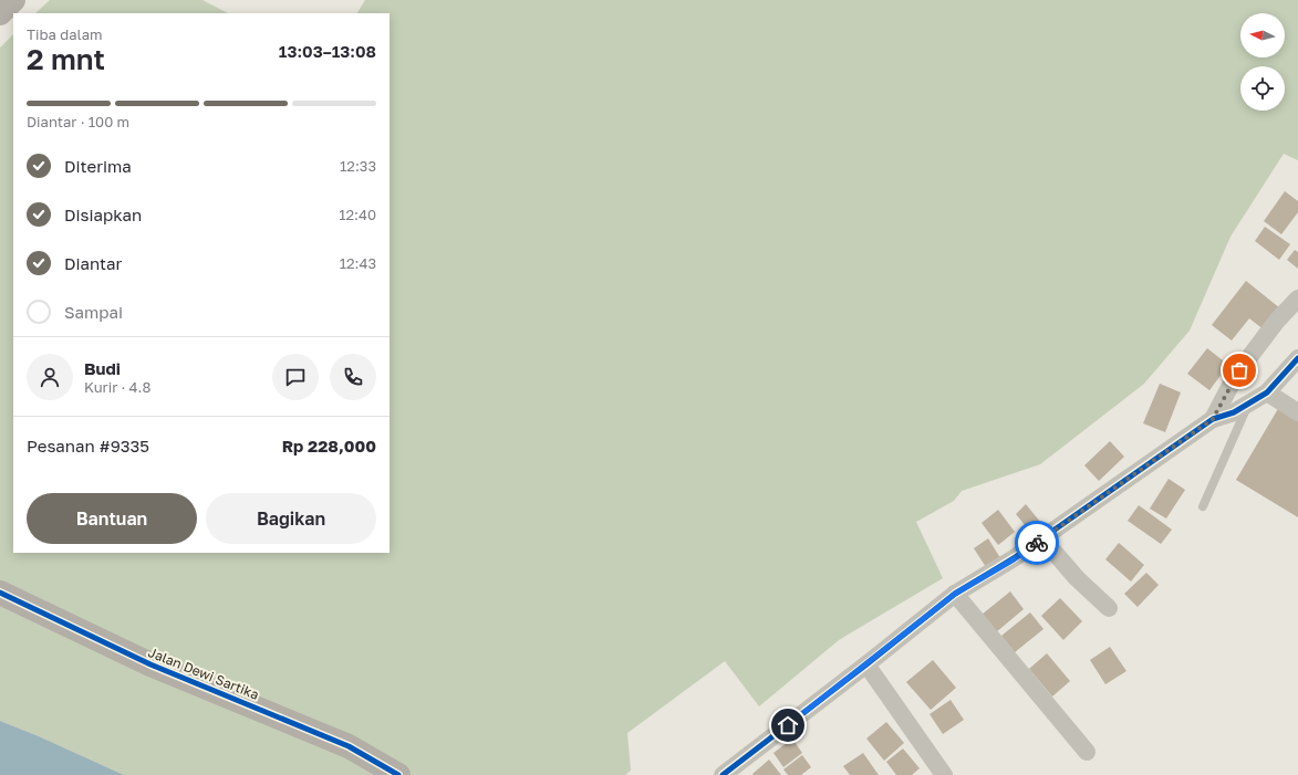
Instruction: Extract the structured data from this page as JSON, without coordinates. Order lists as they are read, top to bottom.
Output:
{
  "streets": {
    "street": ["Jalan Dewi Sartika"]
  },
  "north": "left",
  "page": {
    "heading": ["2 mnt", "Tiba dalam", "13:03–13:08"],
    "panel": [
      "Budi",
      "Kurir · 4.8",
      "Pesanan #9335",
      "Rp 228,000"
    ],
    "bar": "Diantar · 100 m",
    "list": [
      ["Diterima", "12:33"],
      ["Disiapkan", "12:40"],
      ["Diantar", "12:43"],
      "Sampai"
    ],
    "buttons": ["Bantuan", "Bagikan"]
  }
}
